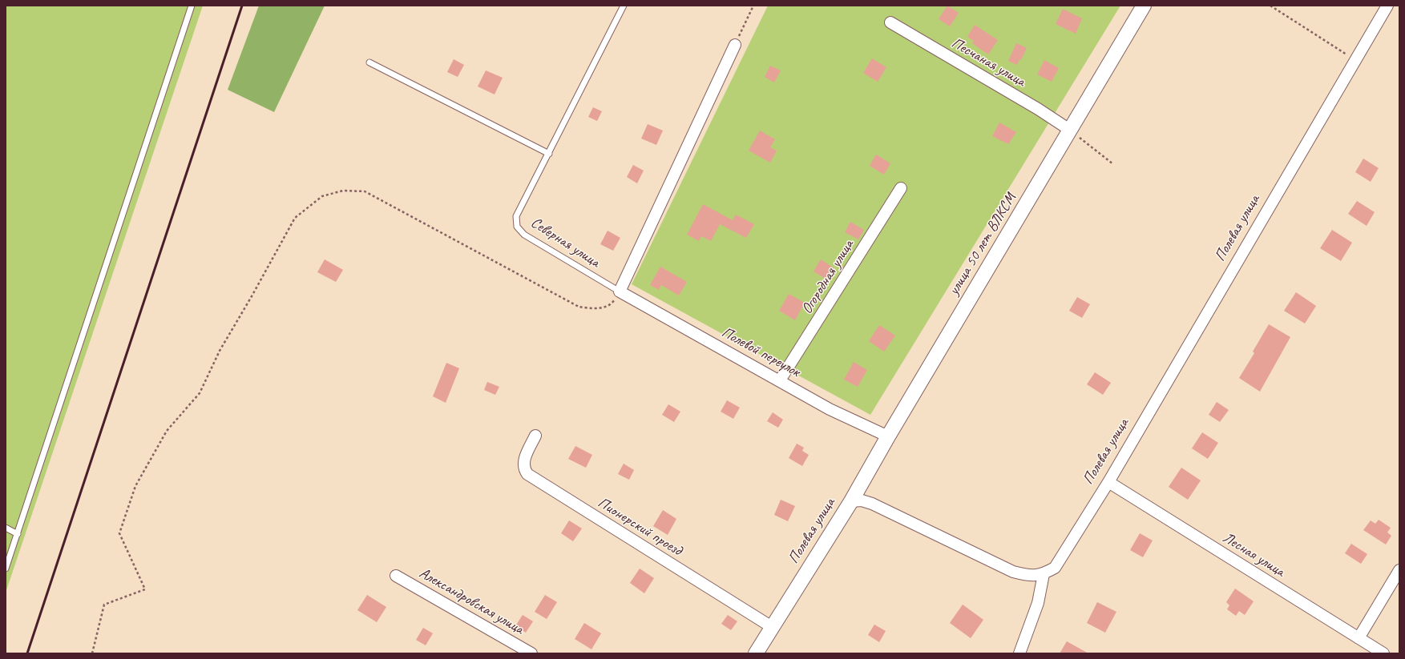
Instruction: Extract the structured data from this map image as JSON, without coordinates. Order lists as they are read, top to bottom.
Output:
{
  "streets": {
    "street": [
      "Песчаная улица",
      "Полевая улица",
      "улица 50 лет ВЛКСМ",
      "Огородная улица",
      "Полевой переулок",
      "Пионерский проезд",
      "Лесная улица",
      "Александровская улица"
    ],
    "lane": ["Северная улица"]
  },
  "crossings": [
    ["Песчаная улица", "улица 50 лет ВЛКСМ"],
    ["Полевая улица", "улица 50 лет ВЛКСМ"],
    ["Полевая улица", "Пионерский проезд"],
    ["Полевая улица", "Лесная улица"],
    ["Северная улица", "Полевой переулок"],
    ["улица 50 лет ВЛКСМ", "Полевой переулок"],
    ["Огородная улица", "Полевой переулок"]
  ]
}
